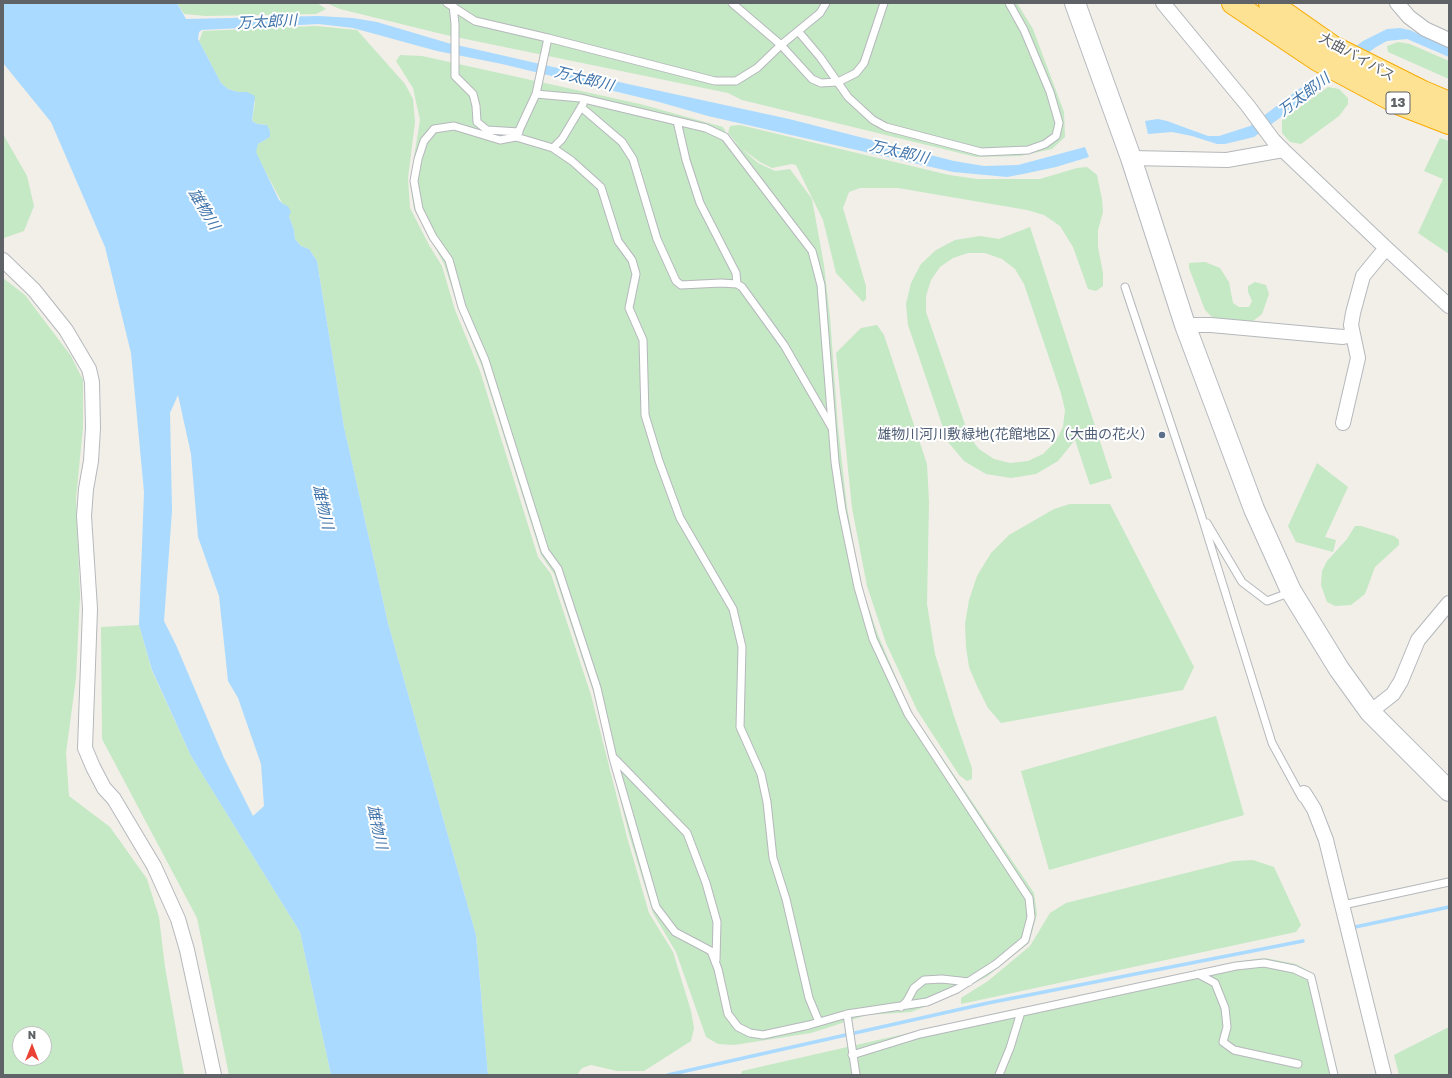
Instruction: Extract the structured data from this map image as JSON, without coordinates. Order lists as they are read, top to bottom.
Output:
{
  "streets": {
    "highway": ["大曲バイパス", "13"]
  },
  "water": ["万太郎川", "雄物川"],
  "places": ["雄物川河川敷緑地(花館地区)（大曲の花火）"],
  "north": "top"
}
